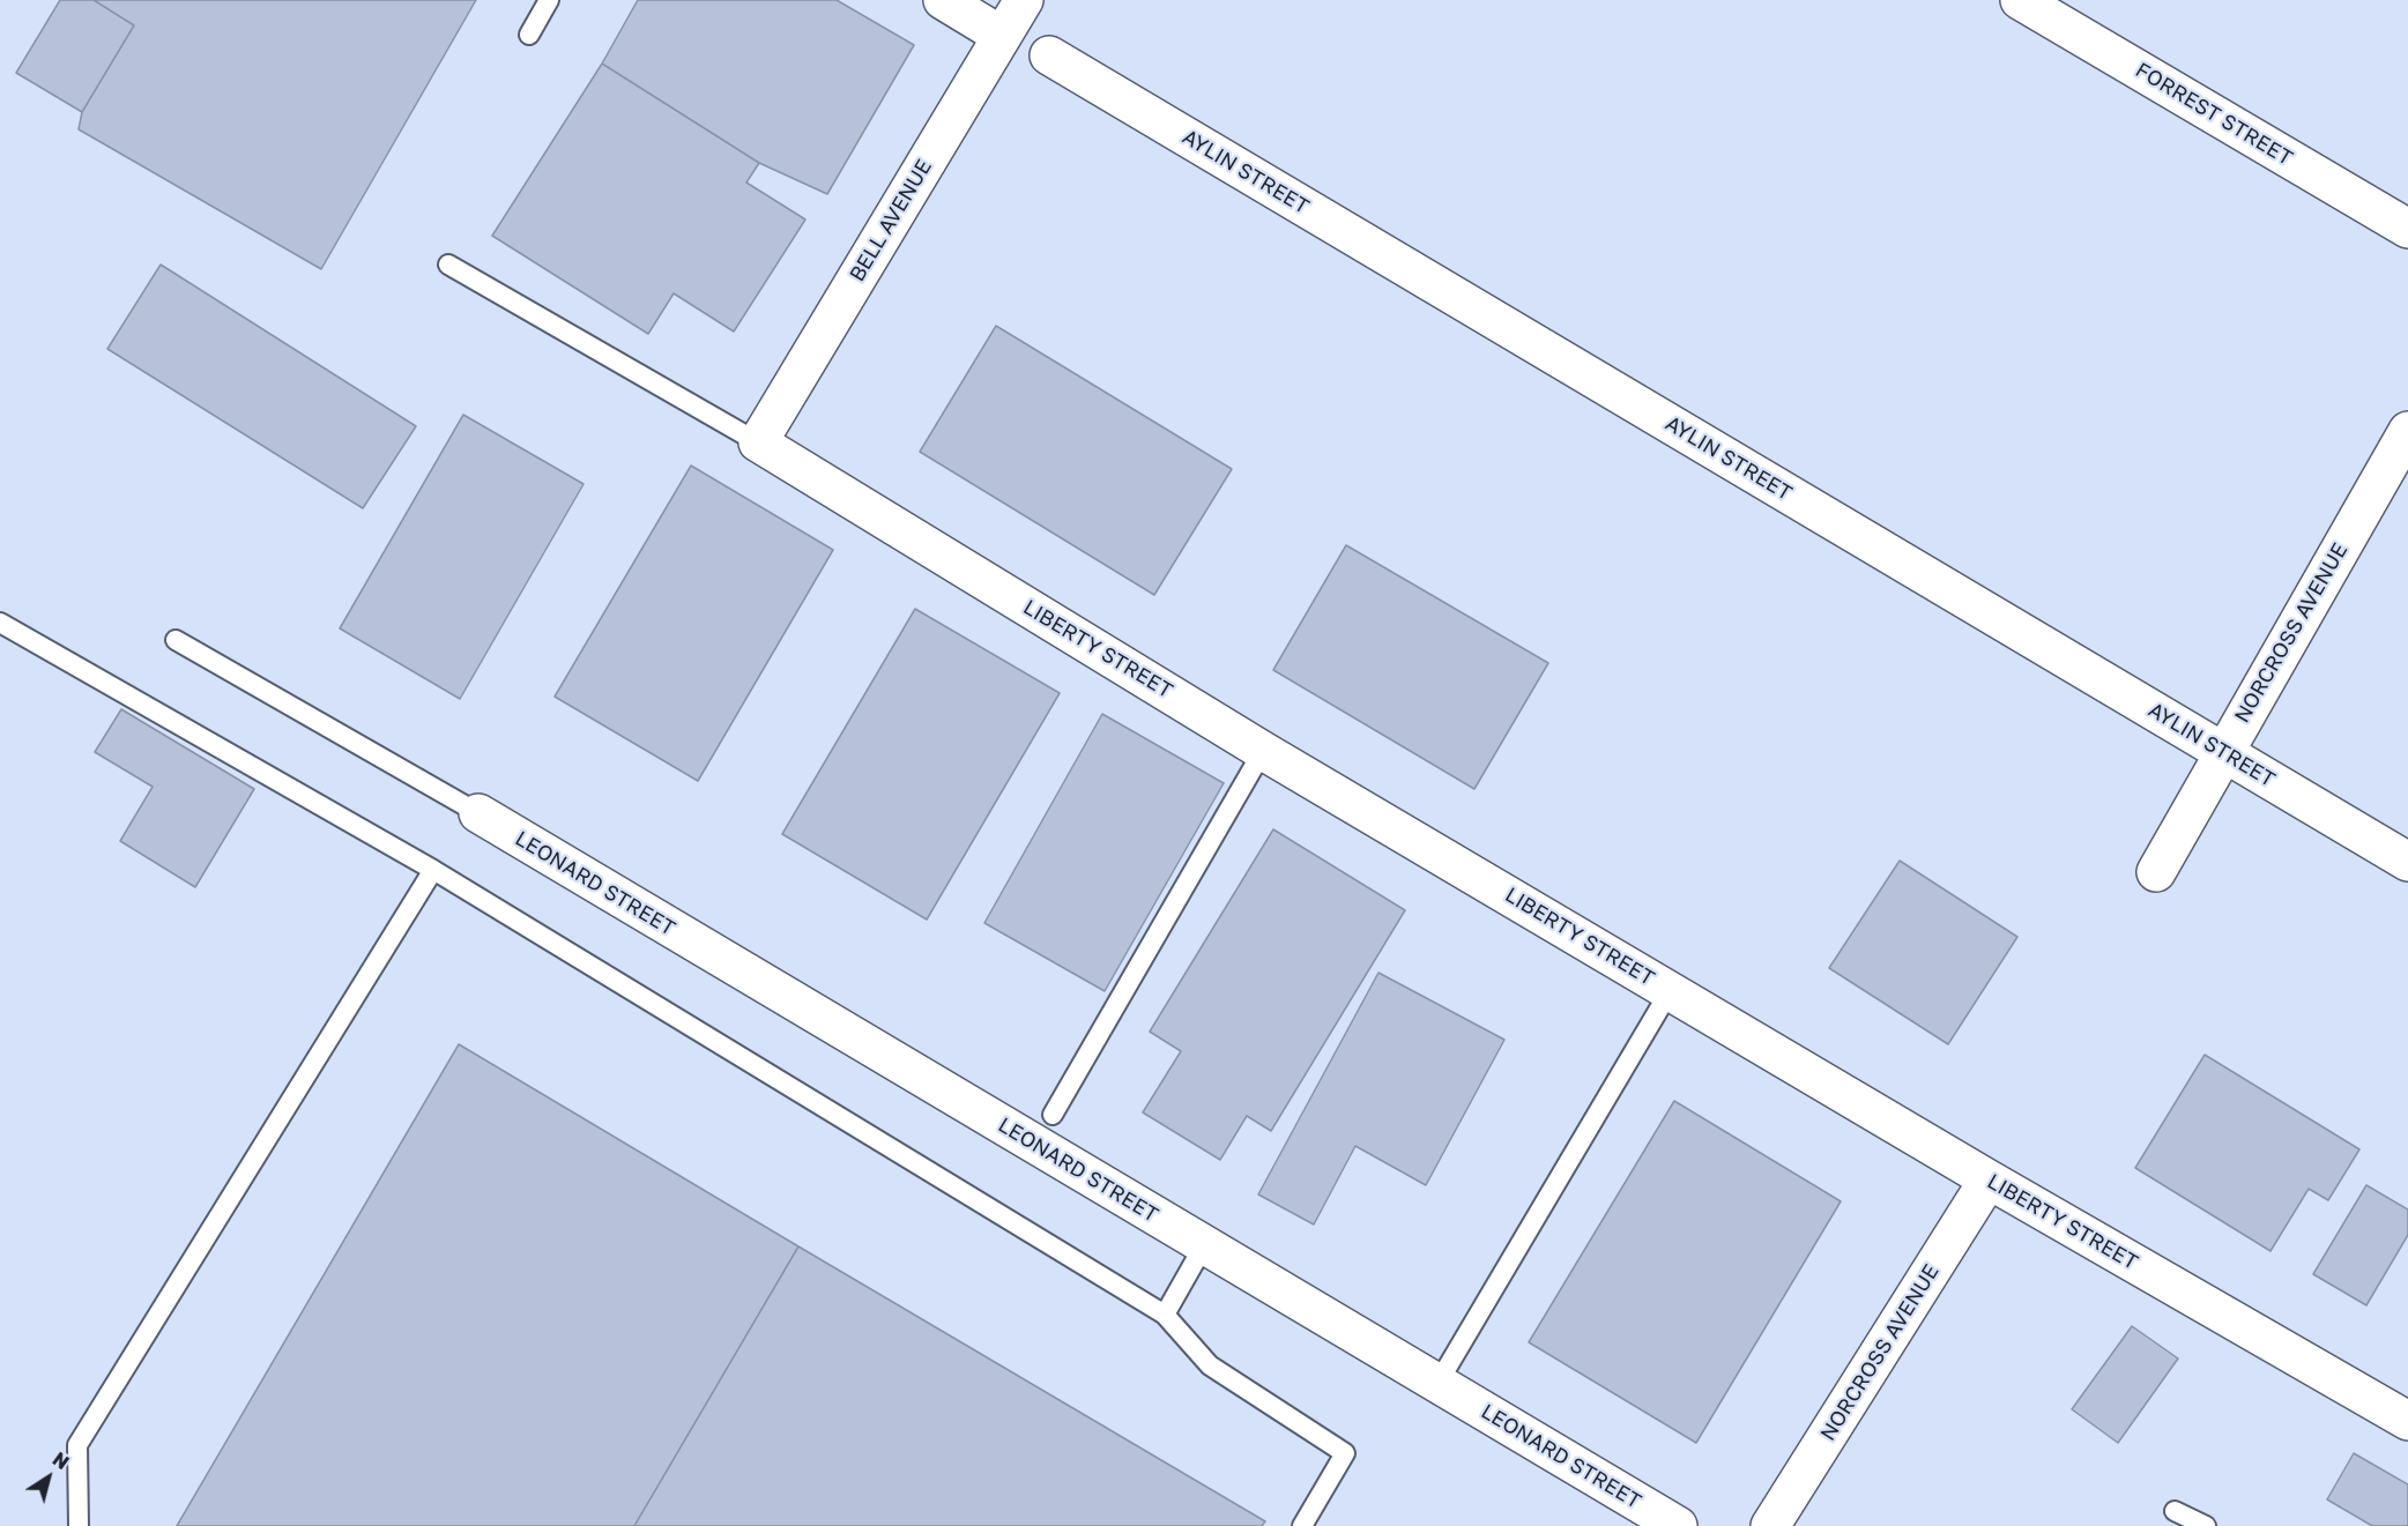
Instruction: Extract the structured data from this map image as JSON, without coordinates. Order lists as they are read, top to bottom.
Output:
{
  "streets": {
    "street": [
      "FORREST STREET",
      "AYLIN STREET",
      "BELL AVENUE",
      "NORCROSS AVENUE",
      "LIBERTY STREET",
      "LEONARD STREET"
    ]
  },
  "crossings": [
    ["AYLIN STREET", "NORCROSS AVENUE"],
    ["BELL AVENUE", "LIBERTY STREET"],
    ["NORCROSS AVENUE", "LIBERTY STREET"]
  ],
  "north": "top right"
}
